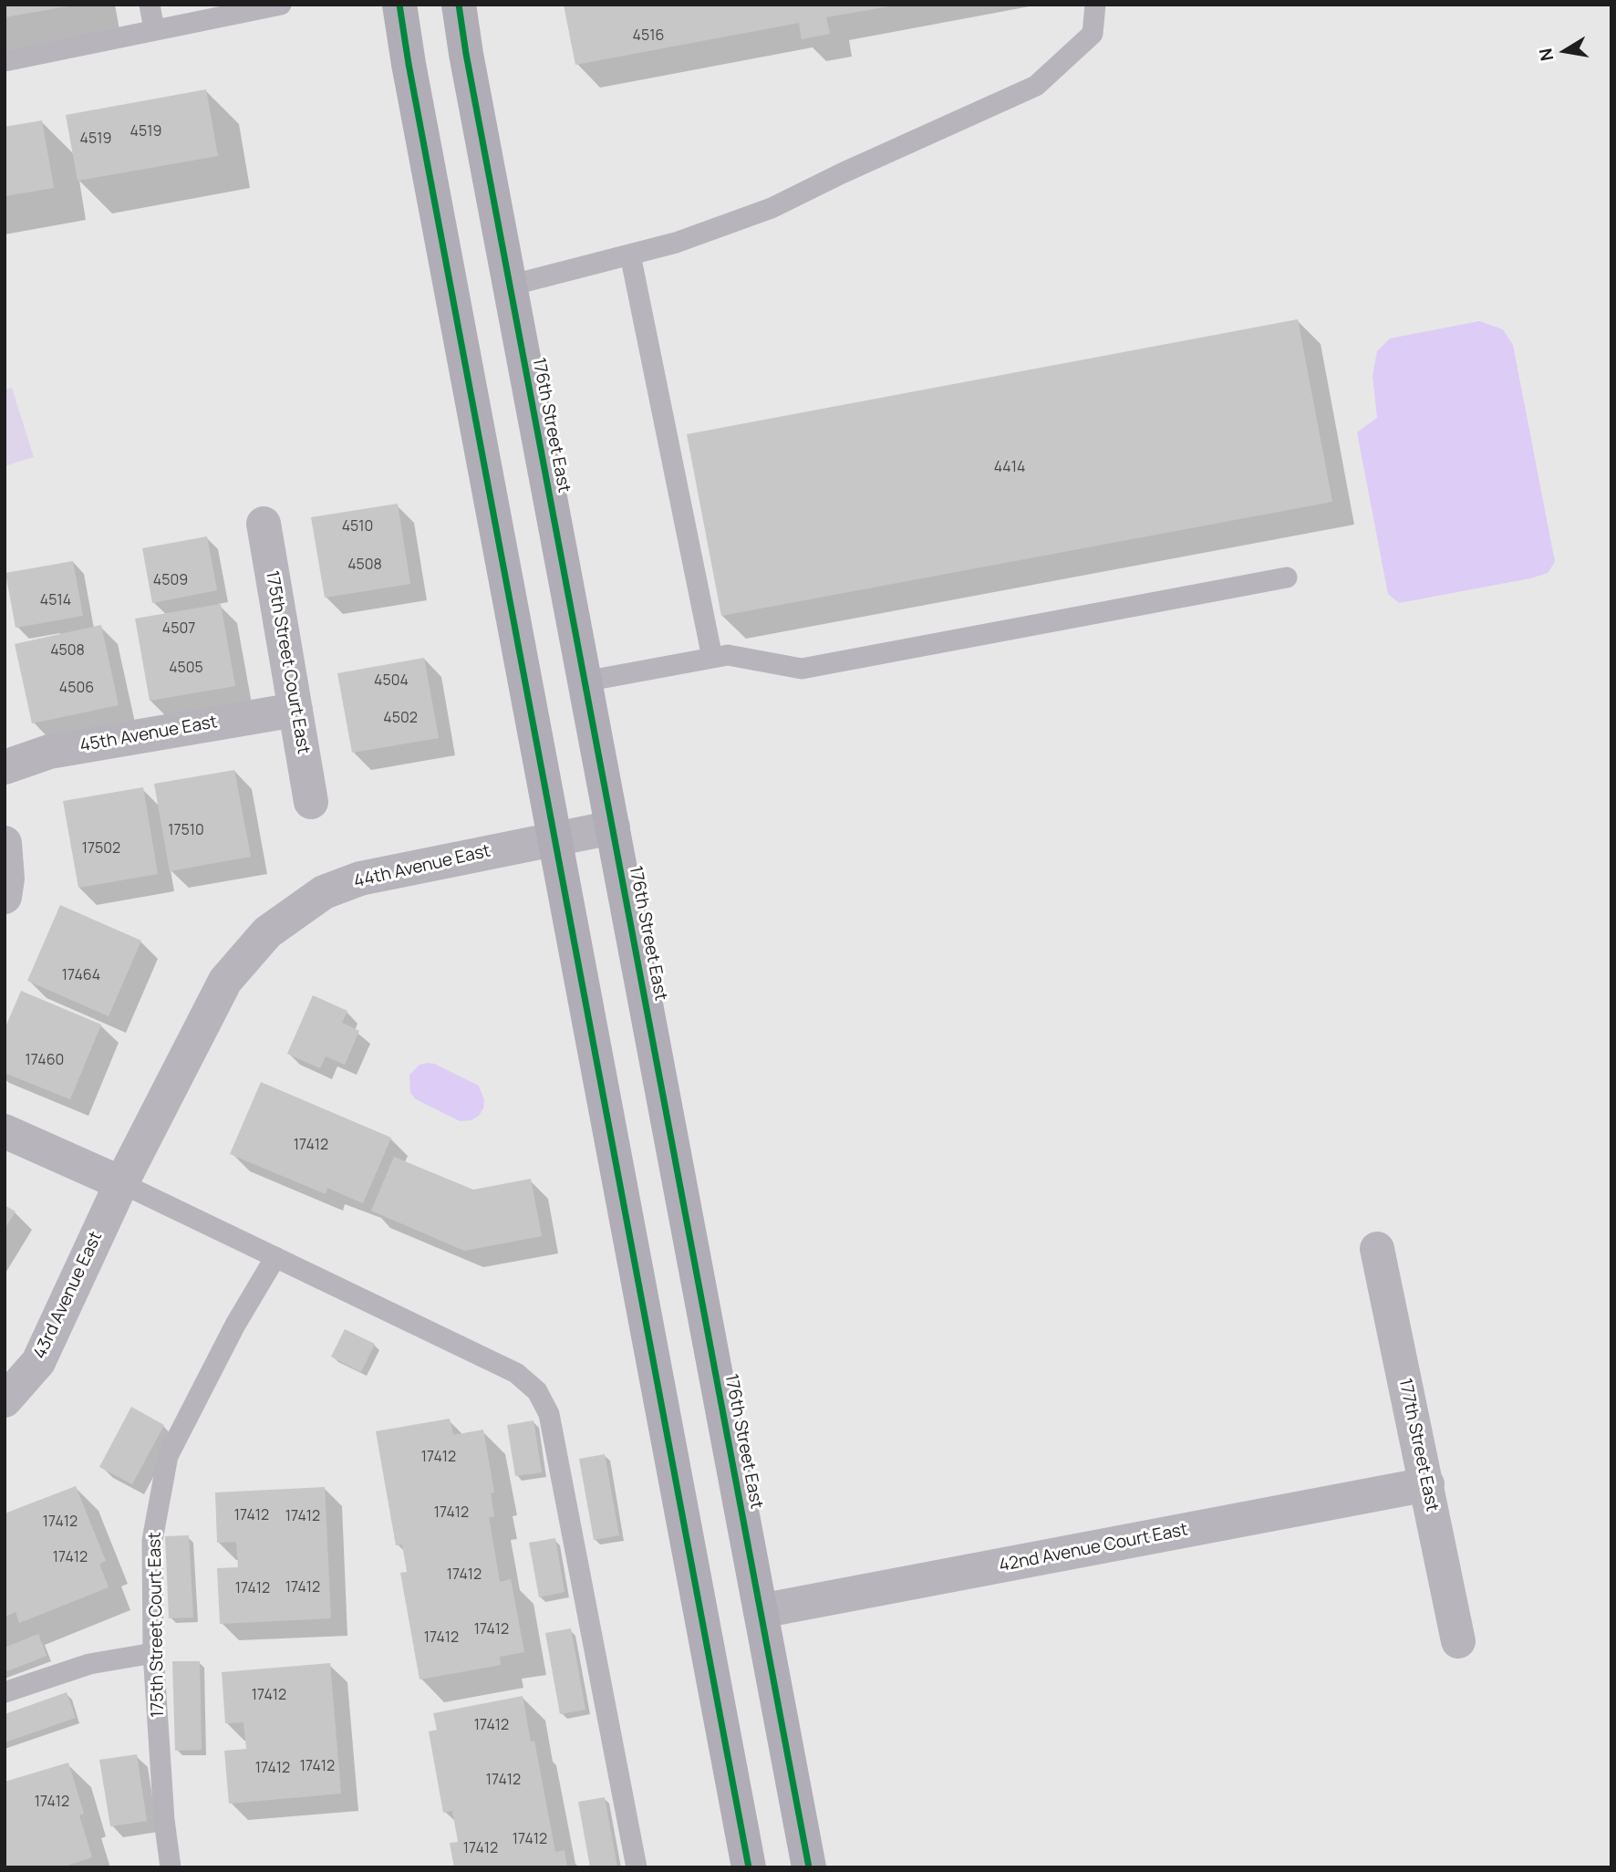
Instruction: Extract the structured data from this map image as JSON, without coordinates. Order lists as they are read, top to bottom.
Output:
{
  "streets": {
    "main road": ["176th Street East"],
    "street": [
      "175th Street Court East",
      "45th Avenue East",
      "44th Avenue East",
      "43rd Avenue East",
      "177th Street East",
      "42nd Avenue Court East"
    ]
  },
  "crossings": [
    ["176th Street East", "44th Avenue East"],
    ["176th Street East", "42nd Avenue Court East"],
    ["175th Street Court East", "45th Avenue East"],
    ["44th Avenue East", "43rd Avenue East"],
    ["177th Street East", "42nd Avenue Court East"]
  ],
  "house_numbers": [
    "4516",
    "4519",
    "4519",
    "4414",
    "4510",
    "4508",
    "4509",
    "4514",
    "4507",
    "4508",
    "4505",
    "4504",
    "4506",
    "4502",
    "17510",
    "17502",
    "17464",
    "17460",
    "17412",
    "17412",
    "17412",
    "17412",
    "17412",
    "17412",
    "17412",
    "17412",
    "17412",
    "17412",
    "17412",
    "17412",
    "17412",
    "17412",
    "17412",
    "17412",
    "17412",
    "17412",
    "17412",
    "17412"
  ],
  "north": "left"
}
